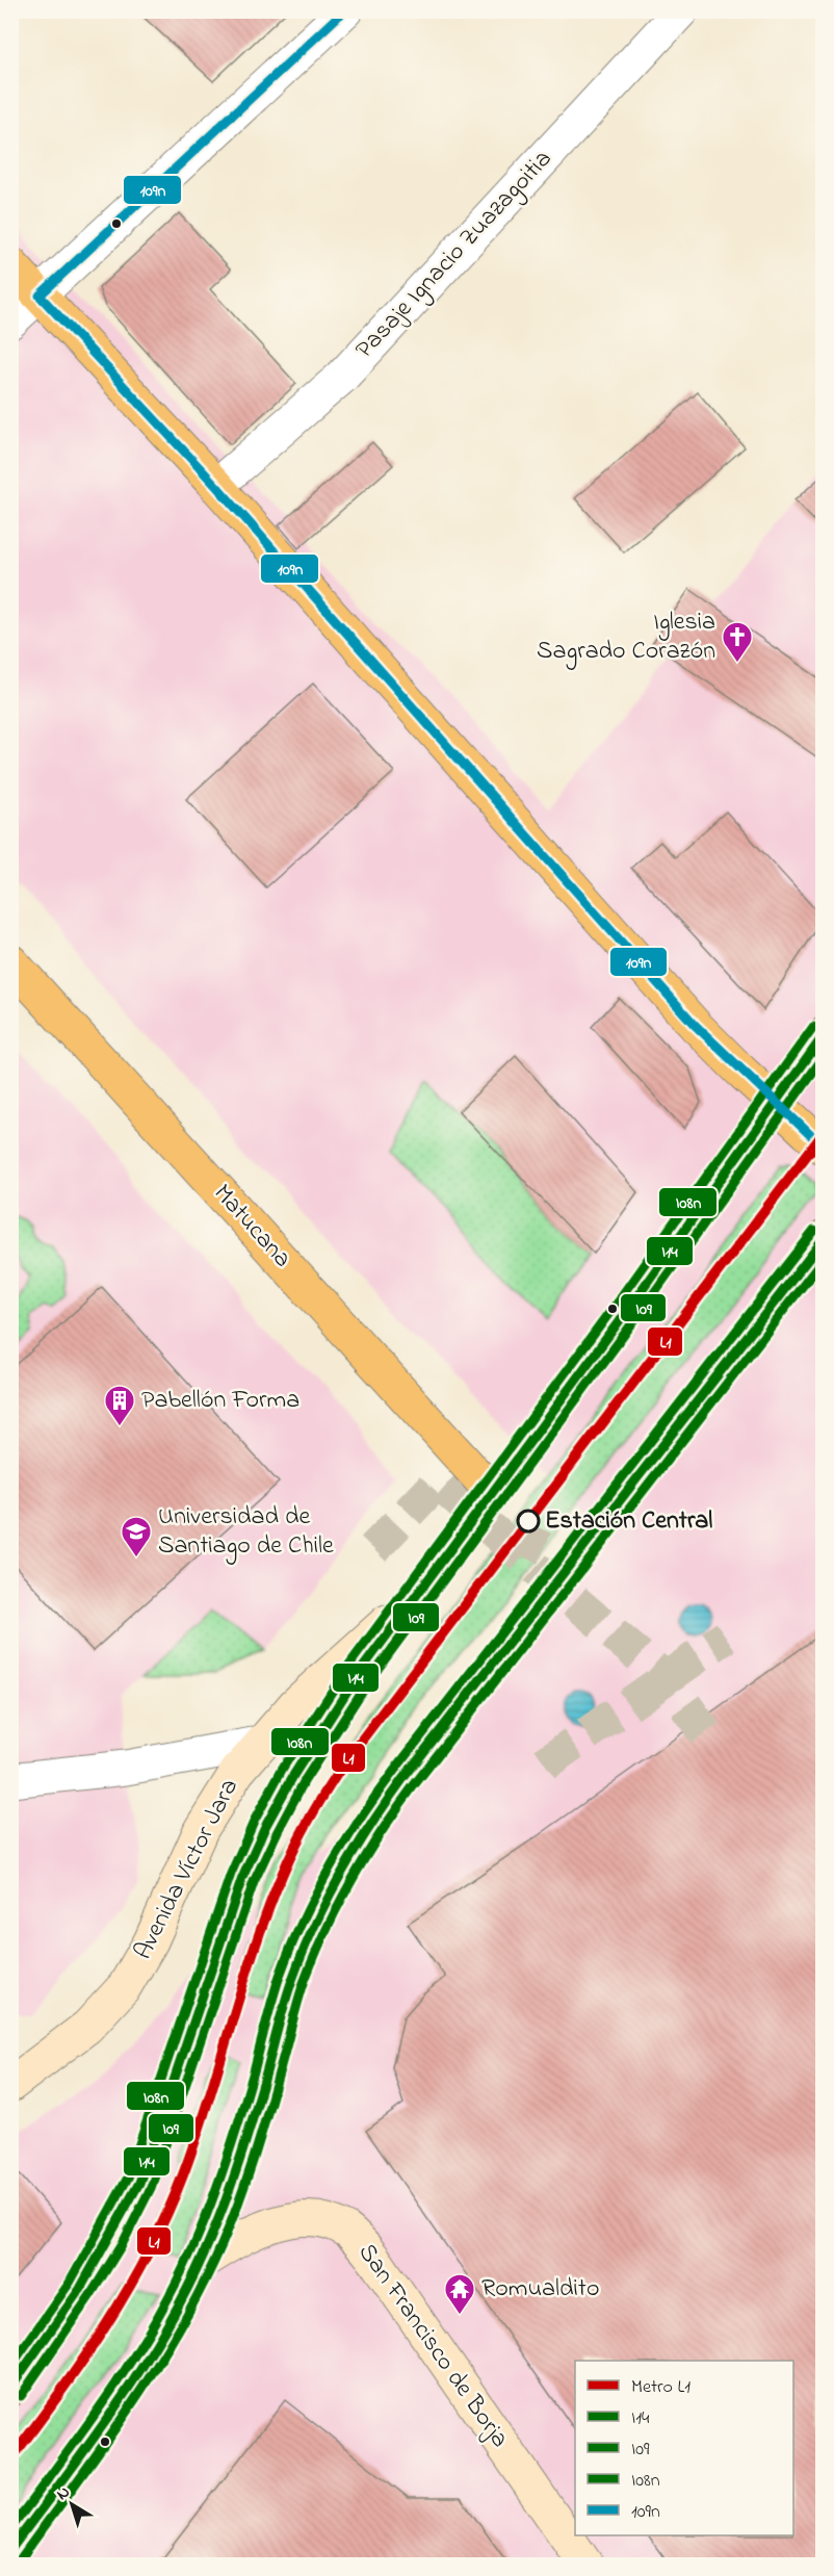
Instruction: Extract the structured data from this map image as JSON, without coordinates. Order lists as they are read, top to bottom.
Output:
{
  "streets": {
    "main road": ["Matucana", "Avenida Víctor Jara", "San Francisco de Borja"],
    "street": ["Pasaje Ignacio Zuazagoitia"]
  },
  "places": {
    "church": ["Iglesia Sagrado Corazón"],
    "building": ["Pabellón Forma"],
    "other": ["Estación Central"],
    "school or university": ["Universidad de Santiago de Chile"],
    "temple": ["Romualdito"]
  },
  "lines": [
    "transit line 109n",
    "transit line I08n",
    "transit line I14",
    "transit line I09",
    "metro line L1"
  ],
  "legend": [
    "Metro L1",
    "I14",
    "I09",
    "I08n",
    "109n"
  ],
  "north": "top left"
}
